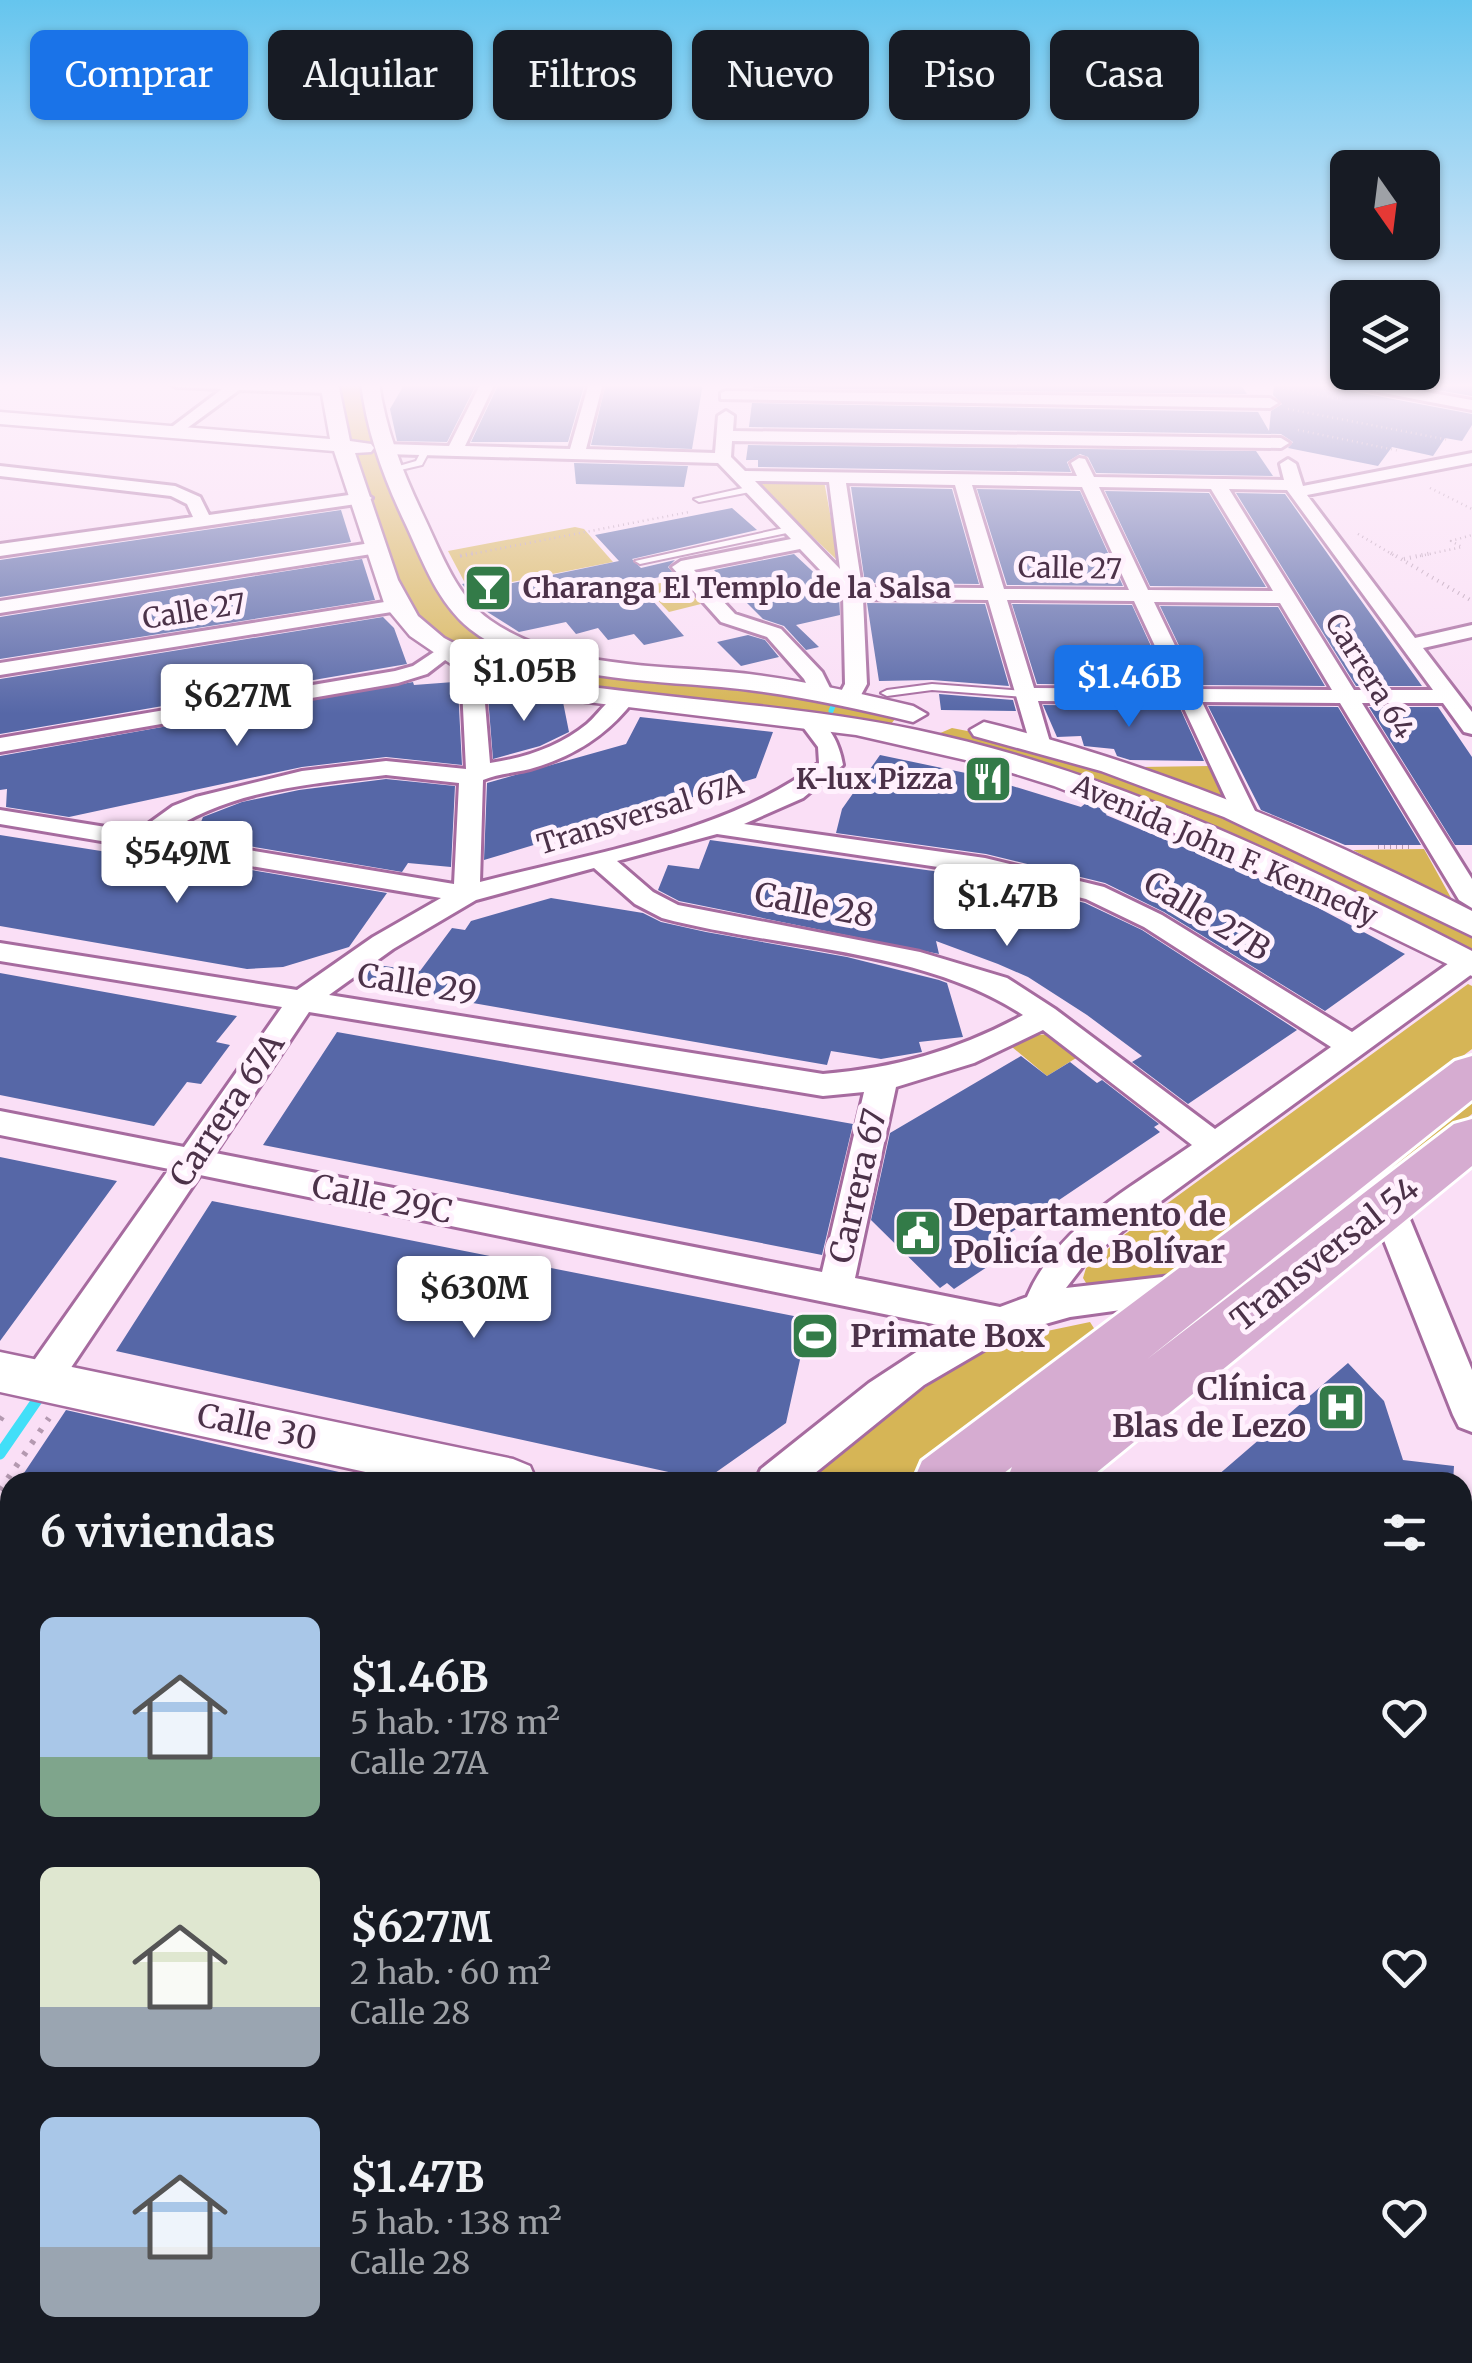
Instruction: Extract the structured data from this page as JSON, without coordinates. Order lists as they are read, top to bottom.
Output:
{
  "streets": {
    "main road": ["Transversal 54"],
    "street": [
      "Calle 27",
      "Carrera 64",
      "Transversal 67A",
      "Avenida John F. Kennedy",
      "Calle 28",
      "Calle 27B",
      "Calle 29",
      "Carrera 67A",
      "Carrera 67",
      "Calle 29C",
      "Calle 30"
    ]
  },
  "crossings": [
    ["Calle 27", "Carrera 64"],
    ["Calle 27", "Avenida John F. Kennedy"],
    ["Transversal 67A", "Avenida John F. Kennedy"],
    ["Transversal 67A", "Calle 28"],
    ["Transversal 67A", "Calle 27B"],
    ["Transversal 67A", "Carrera 67A"],
    ["Calle 28", "Calle 29"],
    ["Calle 29", "Carrera 67A"],
    ["Calle 29", "Carrera 67"],
    ["Carrera 67A", "Calle 29C"],
    ["Carrera 67A", "Calle 30"],
    ["Carrera 67", "Calle 29C"],
    ["Calle 29C", "Transversal 54"]
  ],
  "places": {
    "bar": ["Charanga El Templo de la Salsa"],
    "restaurant": ["K-lux Pizza"],
    "public building": ["Departamento de Policía de Bolívar"],
    "sports": ["Primate Box"],
    "hospital": ["Clínica Blas de Lezo"]
  },
  "north": "bottom",
  "page": {
    "chip": [
      "Comprar",
      "Alquilar",
      "Filtros",
      "Nuevo",
      "Piso",
      "Casa"
    ],
    "price": [
      "$1.05B",
      "$1.46B",
      "$627M",
      "$549M",
      "$1.47B",
      "$630M"
    ],
    "heading": "6 viviendas",
    "list": [
      {
        "name": "$1.46B",
        "note": "5 hab. · 178 m² · Calle 27A"
      },
      {
        "name": "$627M",
        "note": "2 hab. · 60 m² · Calle 28"
      },
      {
        "name": "$1.47B",
        "note": "5 hab. · 138 m² · Calle 28"
      }
    ]
  }
}
